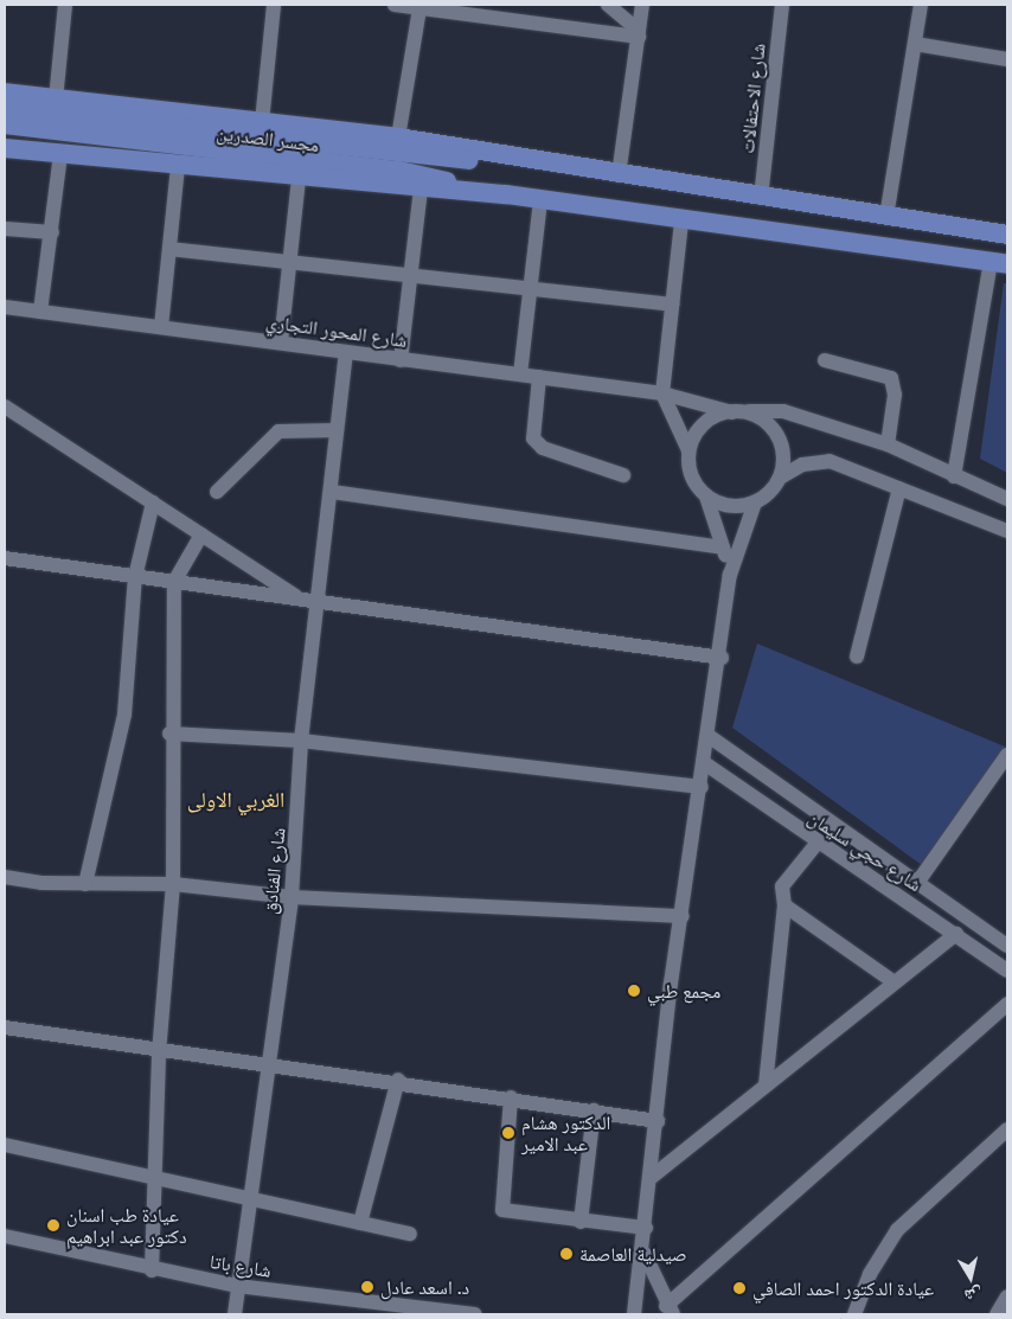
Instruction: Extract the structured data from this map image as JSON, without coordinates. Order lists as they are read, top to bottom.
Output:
{
  "streets": {
    "main road": ["مجسر الصدرين"],
    "street": [
      "شارع الاحتفالات",
      "شارع المحور التجاري",
      "شارع حجي سليمان",
      "شارع الفنادق",
      "شارع باتا"
    ]
  },
  "crossings": [
    ["شارع الاحتفالات", "مجسر الصدرين"],
    ["شارع المحور التجاري", "شارع الفنادق"],
    ["شارع الفنادق", "شارع باتا"]
  ],
  "districts": ["الغربي الاولى"],
  "places": [
    "مجمع طبي",
    "الدكتور هشام عبد الامير",
    "عيادة طب اسنان دكتور عبد ابراهيم",
    "صيدلية العاصمة",
    "د. اسعد عادل",
    "عيادة الدكتور احمد الصافي"
  ],
  "north": "bottom"
}
